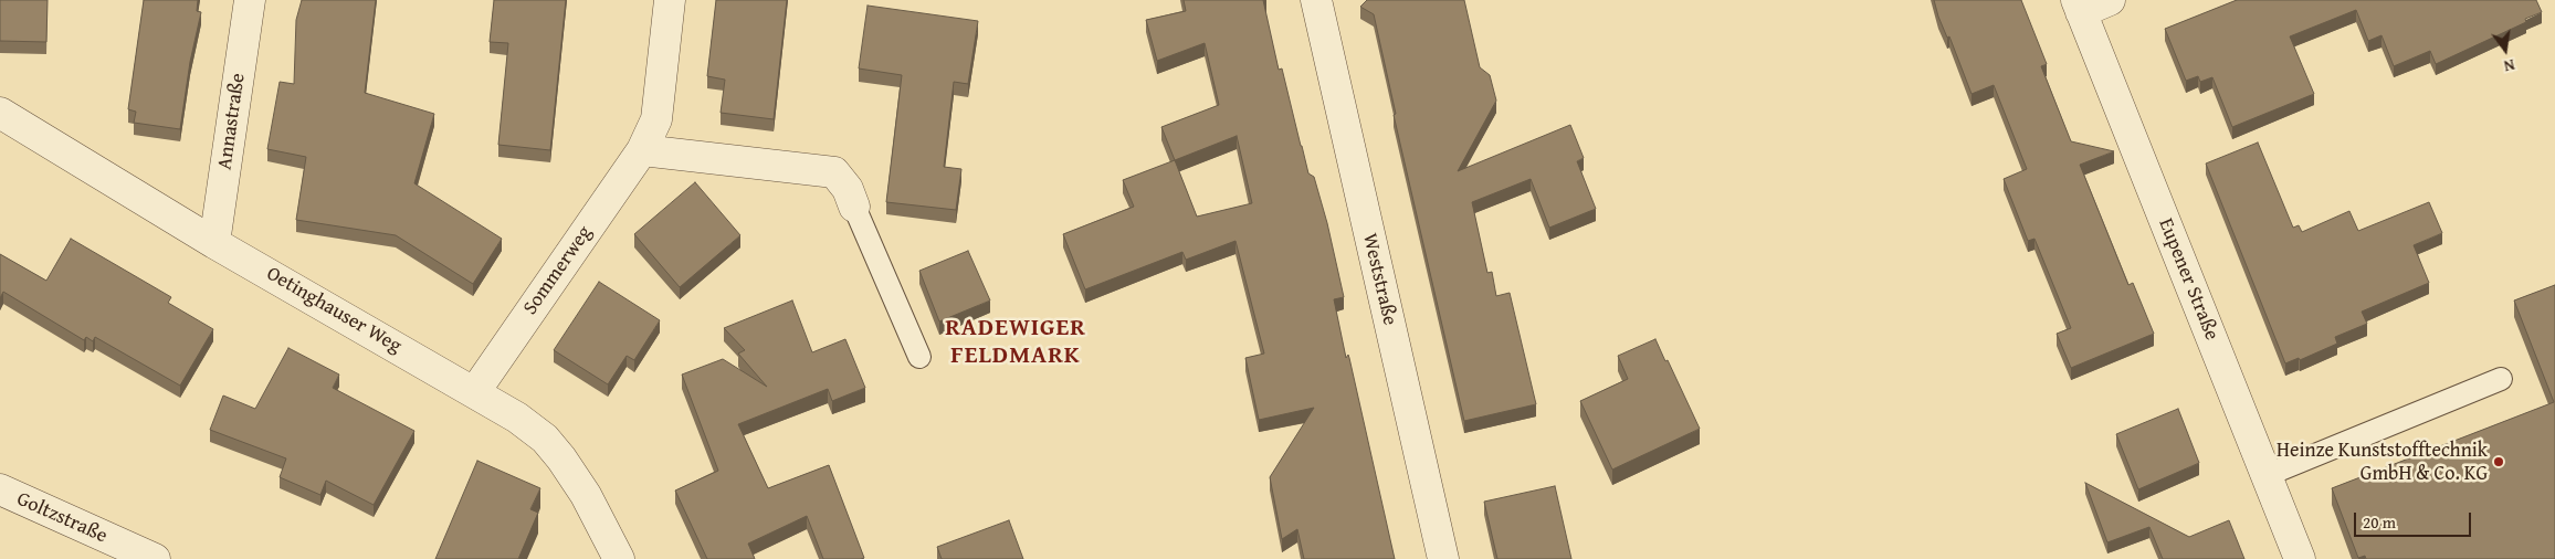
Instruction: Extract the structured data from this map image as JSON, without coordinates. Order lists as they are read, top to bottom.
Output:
{
  "streets": {
    "street": [
      "Annastraße",
      "Sommerweg",
      "Weststraße",
      "Eupener Straße",
      "Oetinghauser Weg",
      "Goltzstraße"
    ]
  },
  "crossings": [
    ["Annastraße", "Oetinghauser Weg"],
    ["Sommerweg", "Oetinghauser Weg"]
  ],
  "districts": ["RADEWIGER FELDMARK"],
  "places": ["Heinze Kunststofftechnik GmbH & Co. KG"],
  "scale_bar": "20 m",
  "north": "bottom"
}
